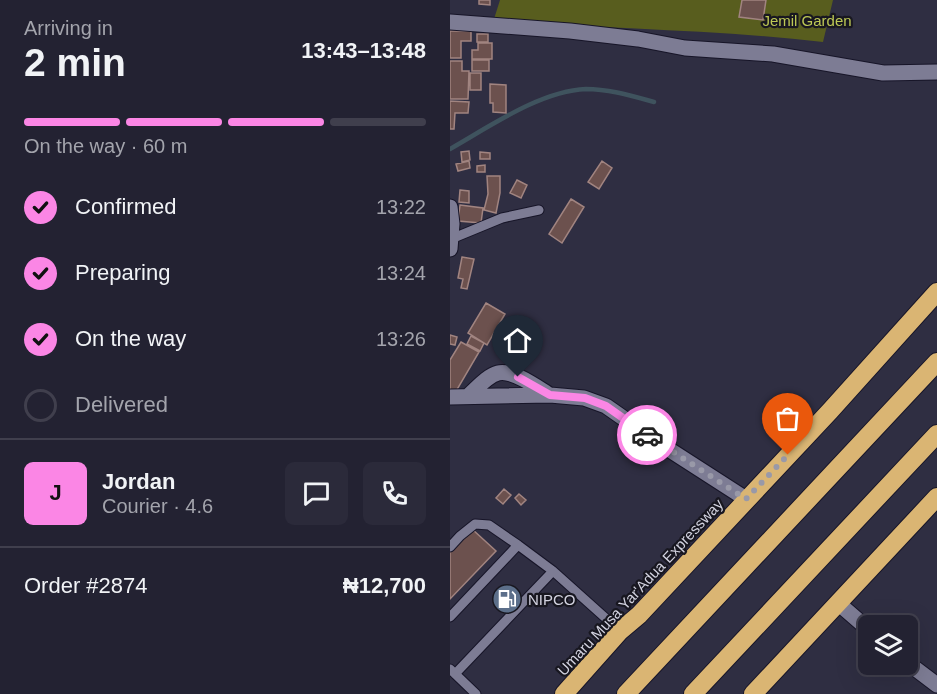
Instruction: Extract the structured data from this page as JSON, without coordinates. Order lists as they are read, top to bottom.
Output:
{
  "streets": {
    "highway": ["Umaru Musa Yar'Adua Expressway"]
  },
  "parks": ["Jemil Garden"],
  "places": {
    "fuel station": ["NIPCO"]
  },
  "page": {
    "heading": ["2 min", "Arriving in", "13:43–13:48"],
    "panel": [
      "Jordan",
      "Courier · 4.6",
      "Order #2874",
      "₦12,700"
    ],
    "bar": "On the way · 60 m",
    "list": [
      ["Confirmed", "13:22"],
      ["Preparing", "13:24"],
      ["On the way", "13:26"],
      "Delivered"
    ],
    "round": "J"
  }
}
